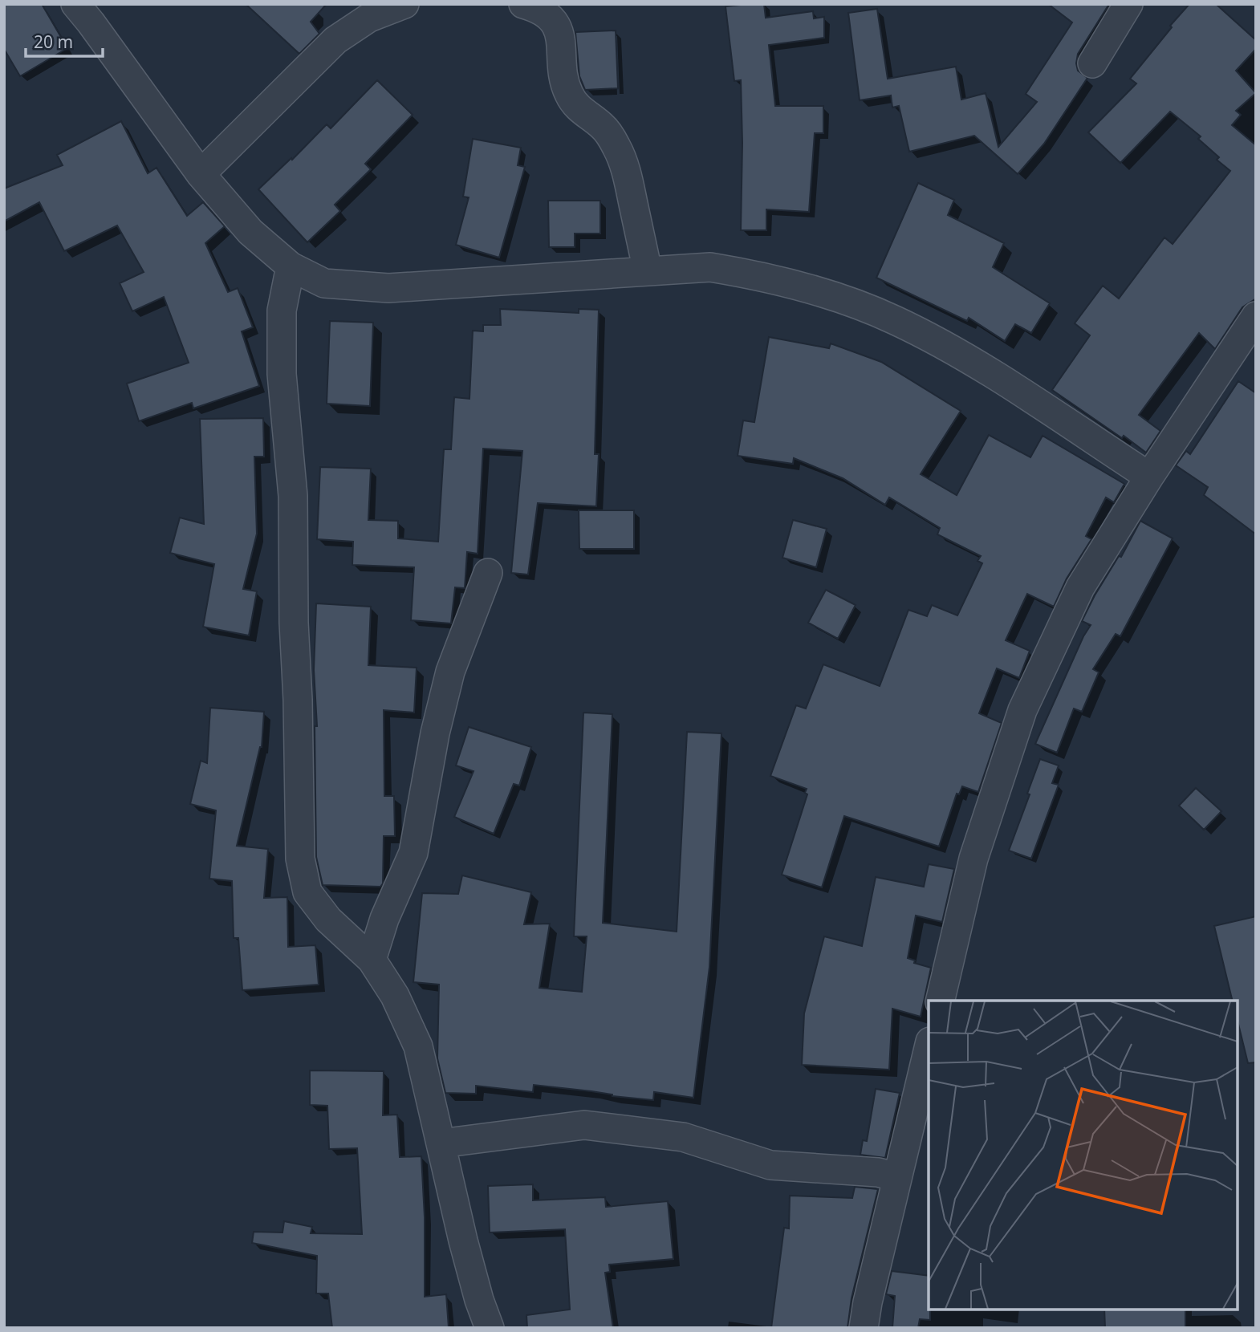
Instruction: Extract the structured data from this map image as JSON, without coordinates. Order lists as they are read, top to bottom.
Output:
{
  "scale_bar": "20 m"
}
